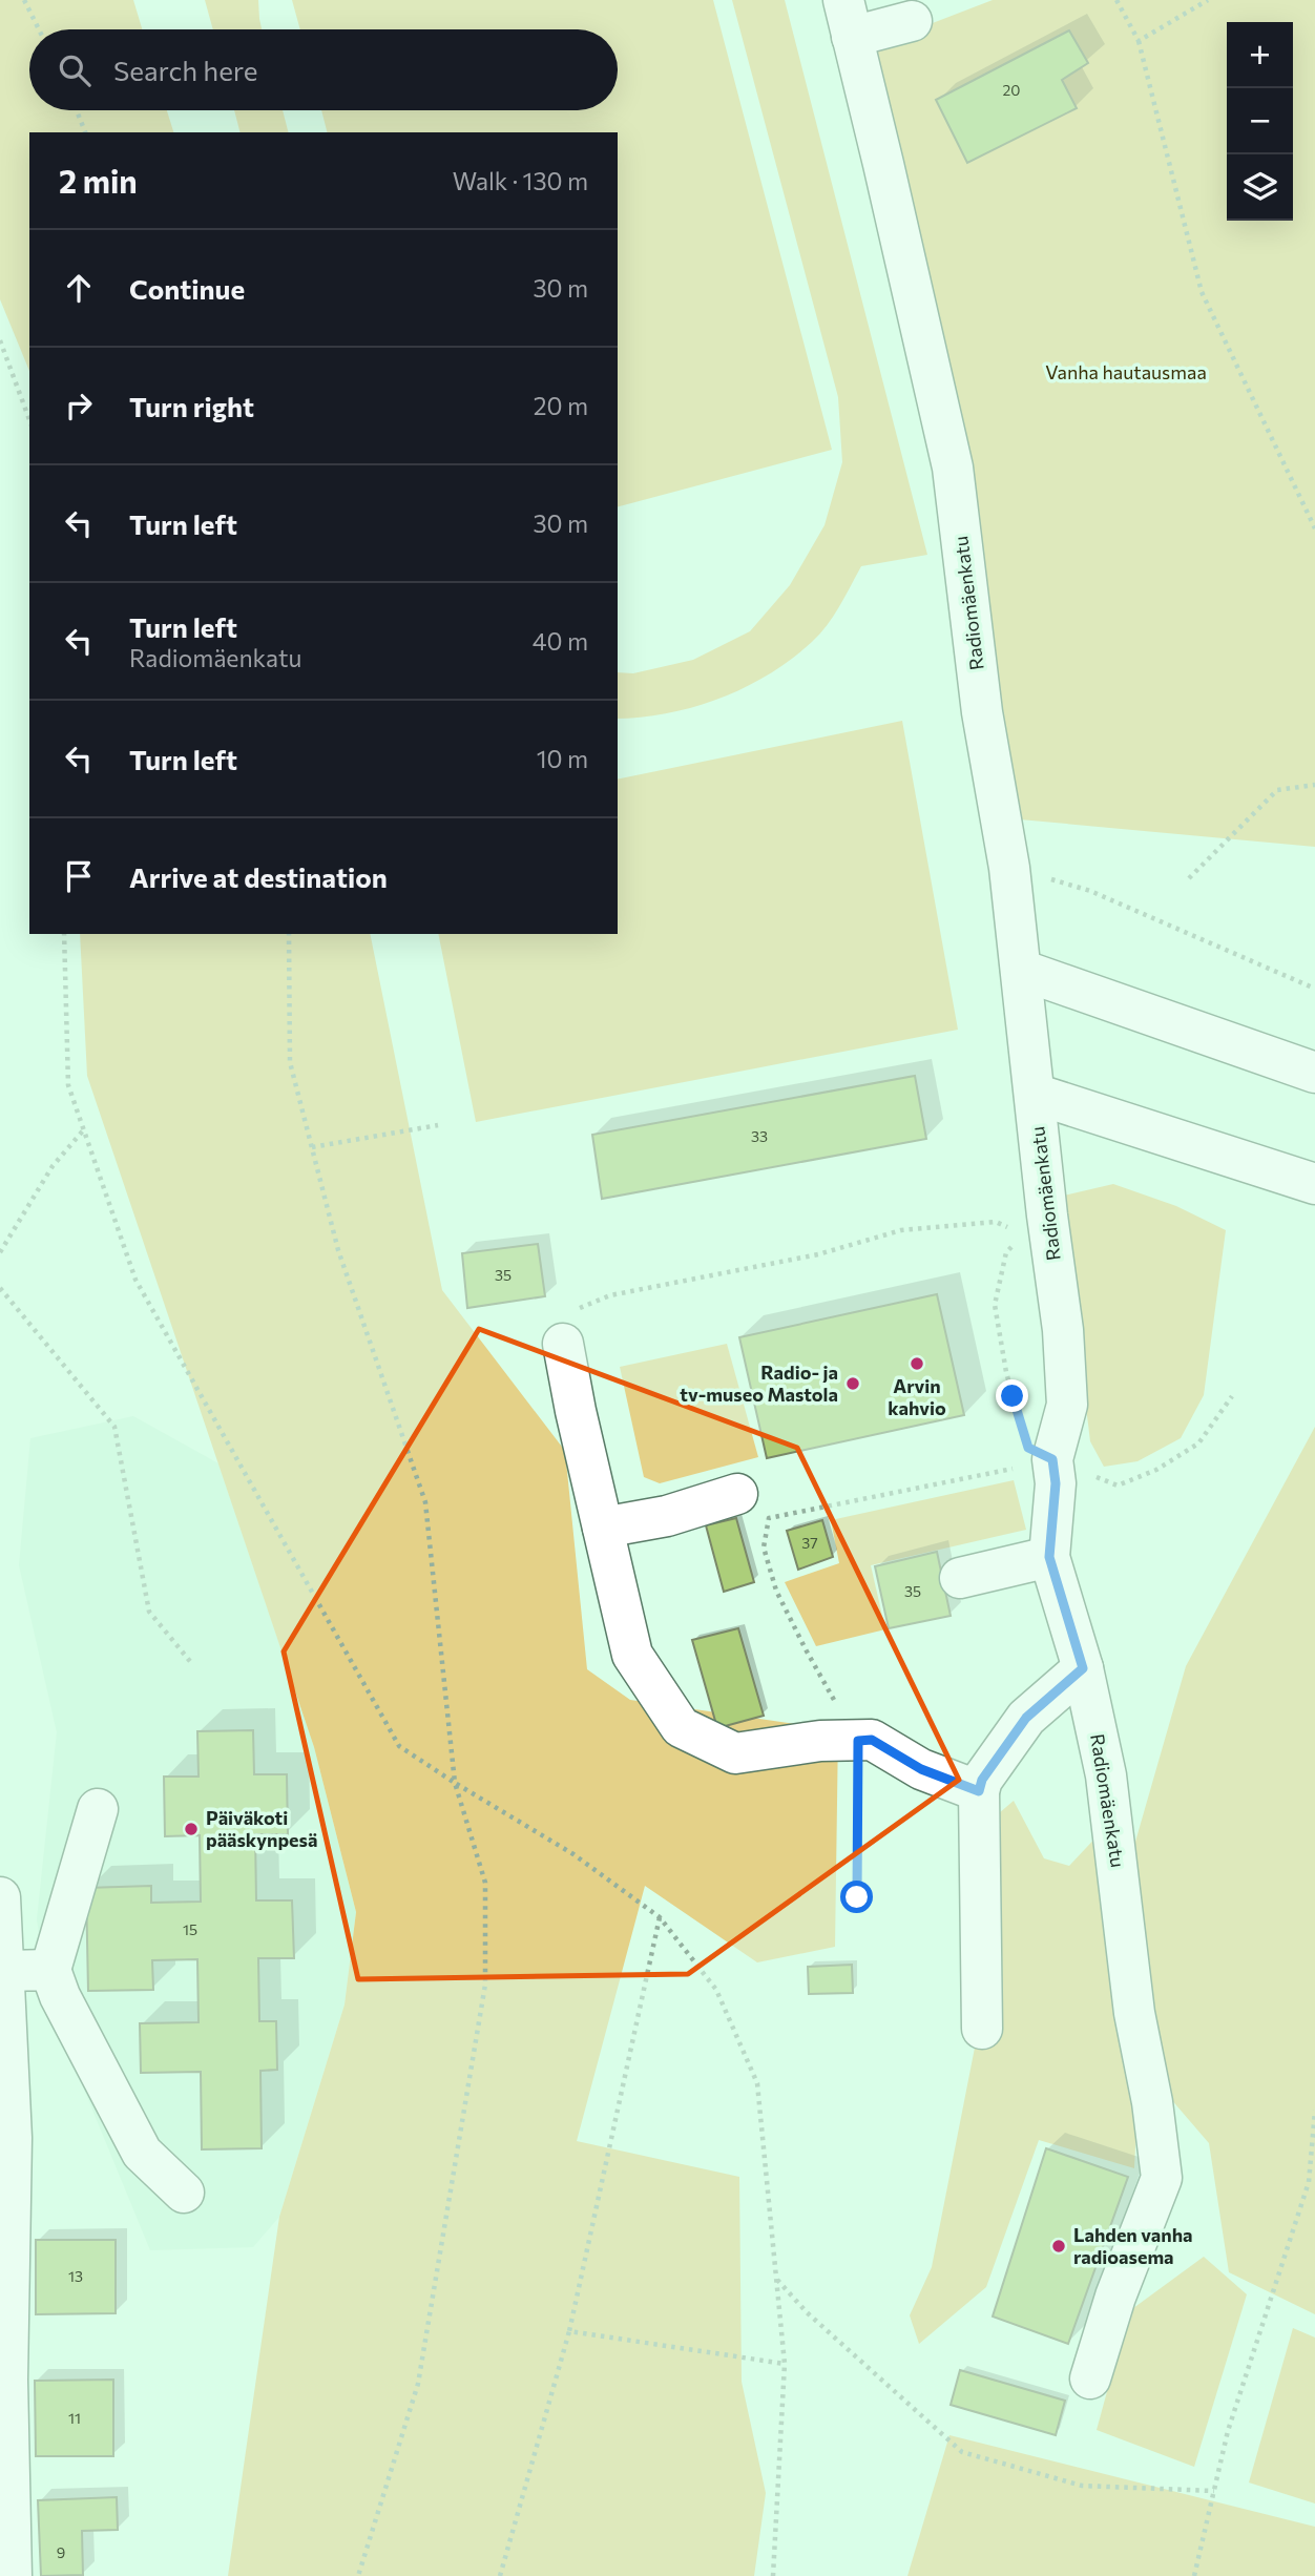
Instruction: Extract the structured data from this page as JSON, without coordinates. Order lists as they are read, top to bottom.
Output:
{
  "streets": {
    "street": ["Radiomäenkatu"]
  },
  "parks": ["Vanha hautausmaa"],
  "places": [
    "Arvin kahvio",
    "Radio- ja tv-museo Mastola",
    "Päiväkoti pääskynpesä",
    "Lahden vanha radioasema"
  ],
  "house_numbers": [
    "20",
    "33",
    "35",
    "37",
    "35",
    "15",
    "13",
    "11",
    "9"
  ],
  "page": {
    "map_buttons": ["+", "−"],
    "search": "Search here",
    "heading": ["2 min", "Walk · 130 m"],
    "list": [
      ["Continue", "30 m"],
      ["Turn right", "20 m"],
      ["Turn left", "30 m"],
      ["Turn left", "Radiomäenkatu", "40 m"],
      ["Turn left", "10 m"],
      "Arrive at destination"
    ]
  }
}
